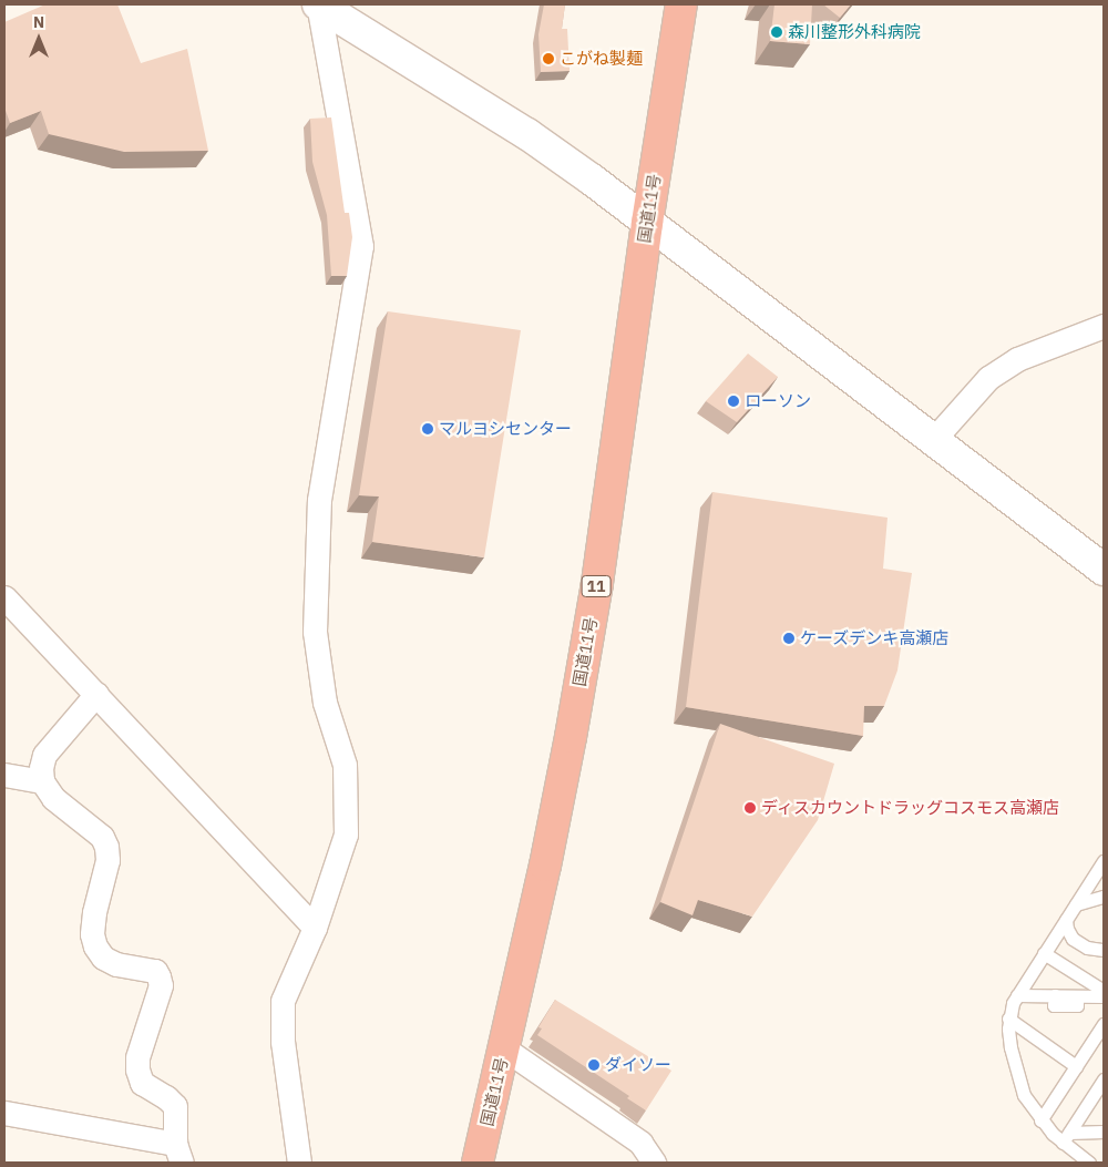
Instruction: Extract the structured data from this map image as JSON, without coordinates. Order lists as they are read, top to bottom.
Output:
{
  "streets": {
    "highway": ["国道11号", "11"]
  },
  "places": [
    "森川整形外科病院",
    "こがね製麺",
    "ローソン",
    "マルヨシセンター",
    "ケーズデンキ高瀬店",
    "ディスカウントドラッグコスモス高瀬店",
    "ダイソー"
  ],
  "north": "top"
}
